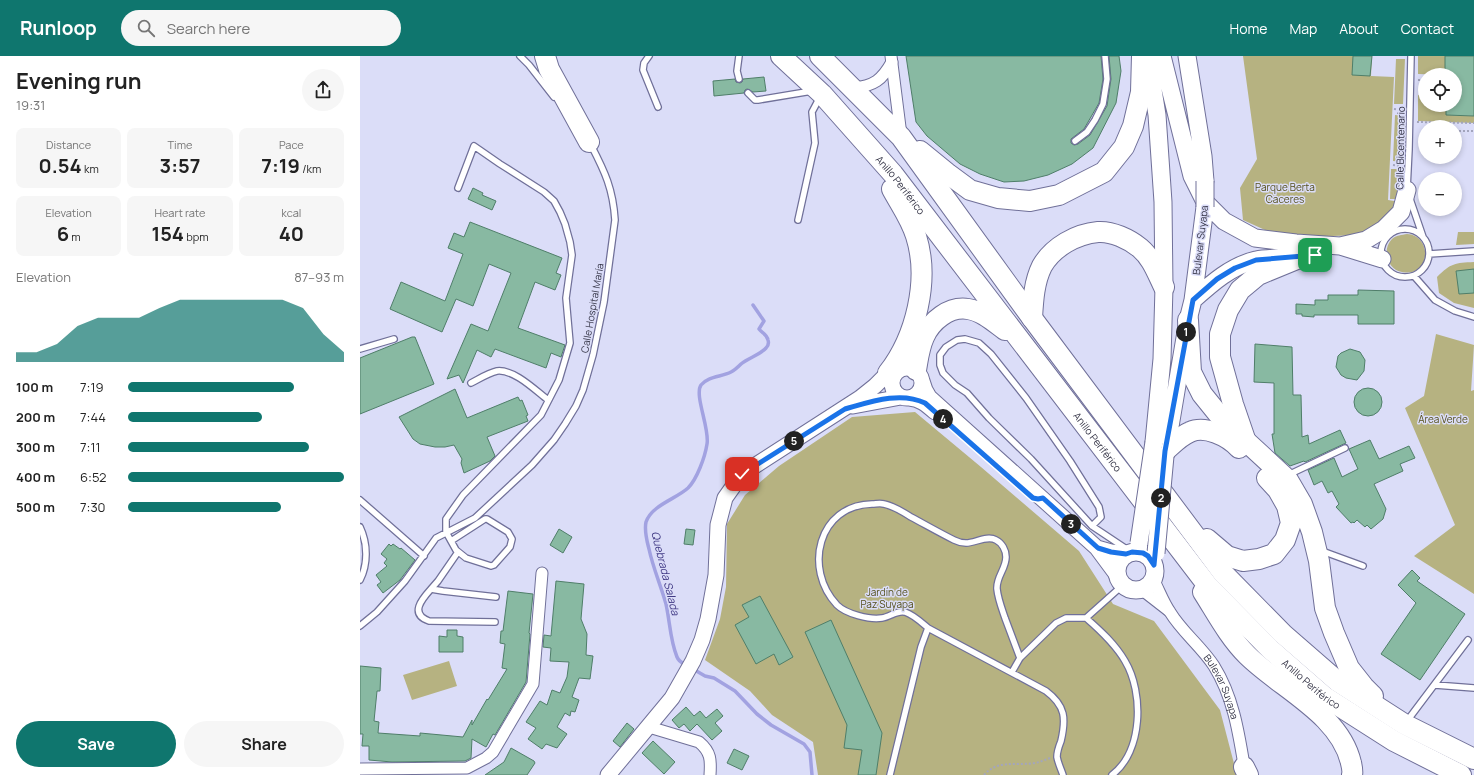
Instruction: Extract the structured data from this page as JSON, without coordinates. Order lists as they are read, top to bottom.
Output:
{
  "streets": {
    "highway": ["Anillo Periférico"],
    "main road": ["Bulevar Suyapa"],
    "lane": ["Calle Bicentenario", "Calle Hospital María"]
  },
  "water": ["Quebrada Salada"],
  "parks": ["Parque Berta Caceres", "Área Verde", "Jardín de Paz Suyapa"],
  "page": {
    "header": "Runloop",
    "search": "Search here",
    "nav": [
      "Home",
      "Map",
      "About",
      "Contact"
    ],
    "heading": ["Evening run", "19:31"],
    "map_buttons": ["+", "−"],
    "stats": [
      ["Distance", "0.54 km"],
      ["Time", "3:57"],
      ["Pace", "7:19 /km"],
      ["Elevation", "6 m"],
      ["Heart rate", "154 bpm"],
      ["kcal", "40"]
    ],
    "chart": ["Elevation", "87–93 m"],
    "pins": [
      "1",
      "4",
      "5",
      "2",
      "3"
    ],
    "list": [
      {
        "name": "100 m",
        "note": "7:19"
      },
      {
        "name": "200 m",
        "note": "7:44"
      },
      {
        "name": "300 m",
        "note": "7:11"
      },
      {
        "name": "400 m",
        "note": "6:52"
      },
      {
        "name": "500 m",
        "note": "7:30"
      }
    ],
    "buttons": ["Save", "Share"]
  }
}
